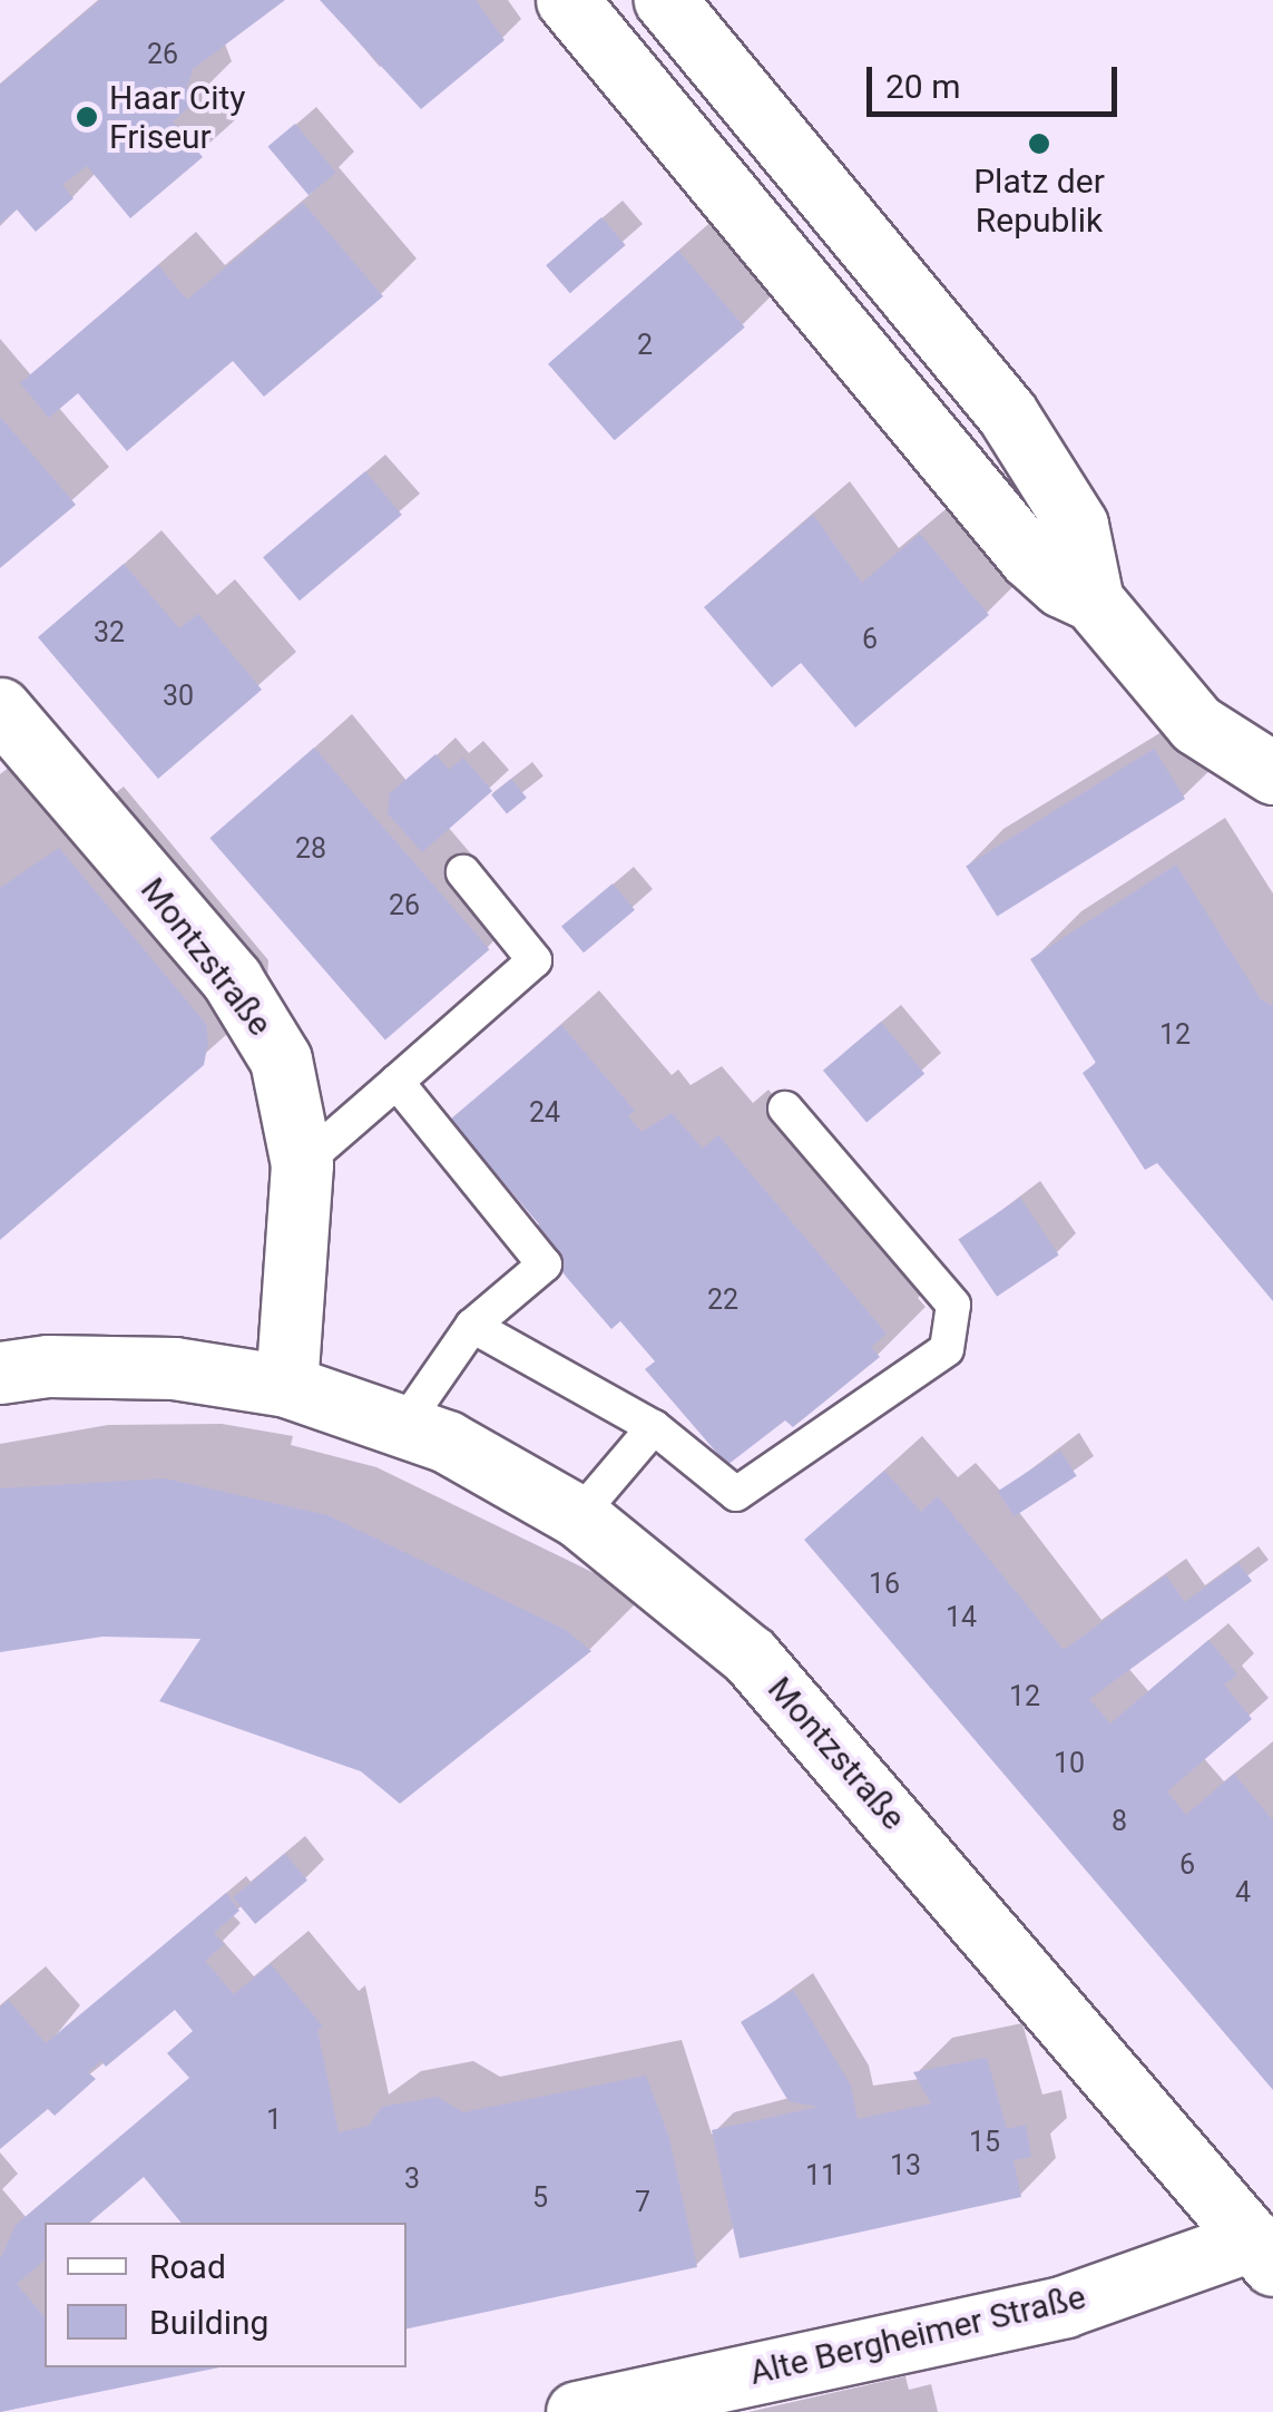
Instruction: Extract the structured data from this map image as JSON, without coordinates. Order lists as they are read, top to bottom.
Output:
{
  "streets": {
    "street": ["Montzstraße", "Alte Bergheimer Straße"]
  },
  "crossings": [
    ["Montzstraße", "Alte Bergheimer Straße"]
  ],
  "places": ["Haar City Friseur", "Platz der Republik"],
  "house_numbers": [
    "26",
    "2",
    "32",
    "6",
    "30",
    "28",
    "26",
    "12",
    "24",
    "22",
    "16",
    "14",
    "12",
    "10",
    "8",
    "6",
    "4",
    "1",
    "15",
    "13",
    "11",
    "3",
    "5",
    "7"
  ],
  "legend": ["Road", "Building"],
  "scale_bar": "20 m"
}
